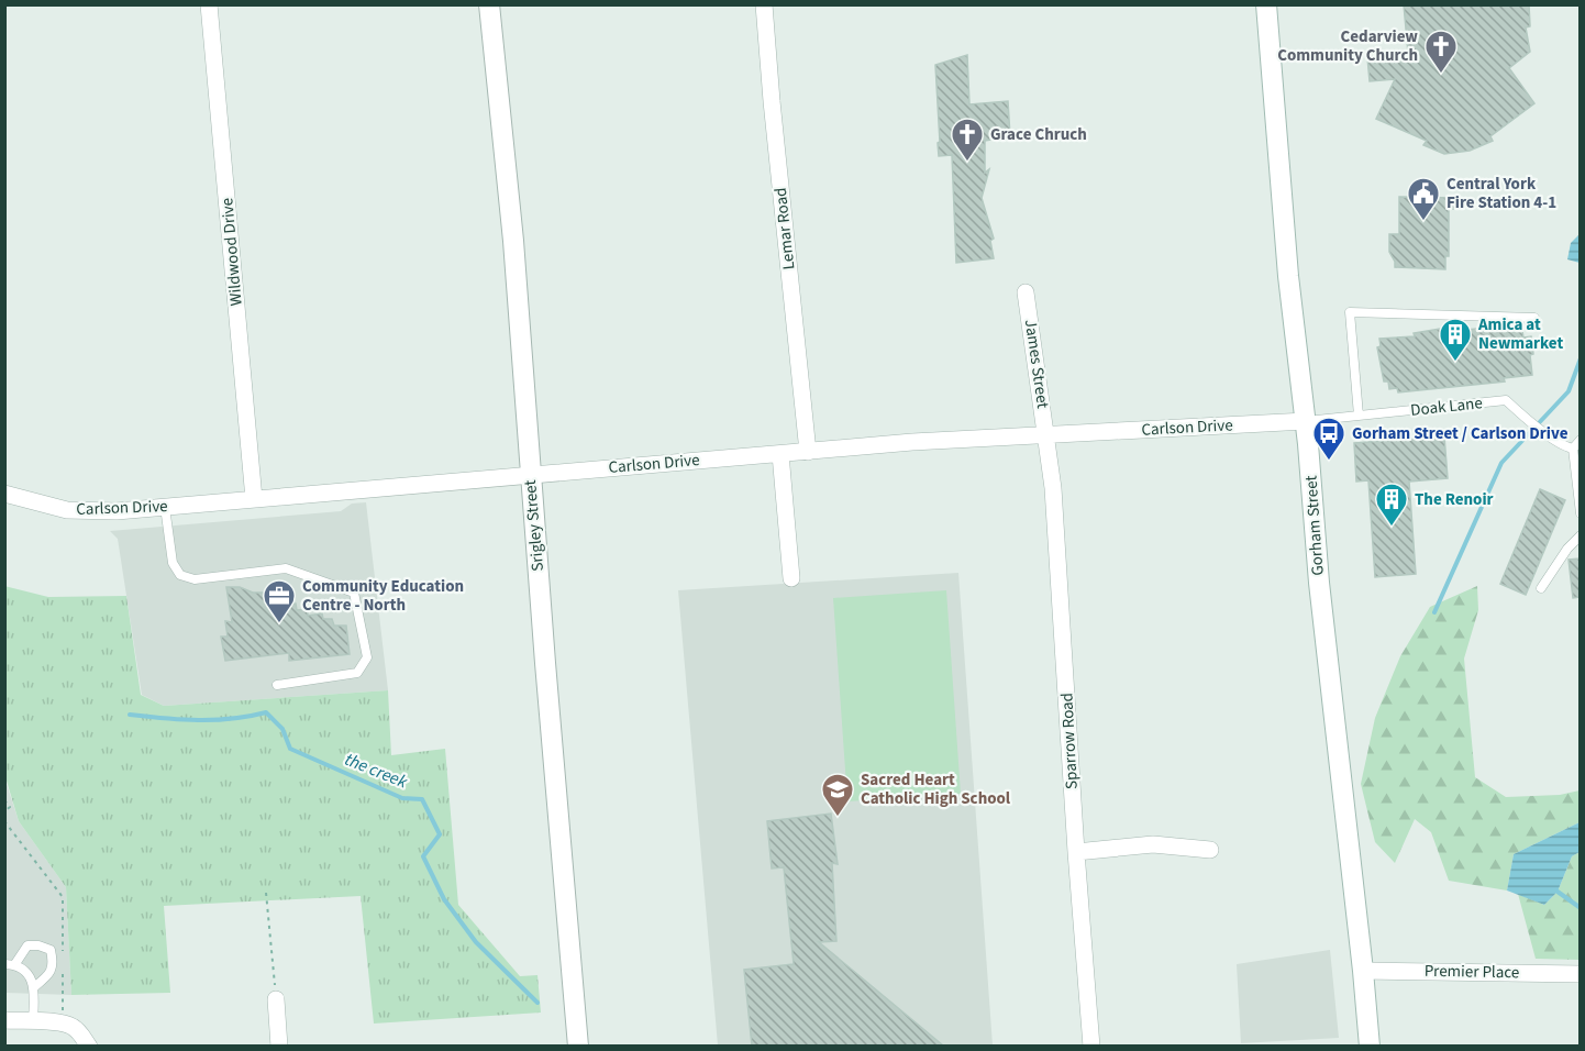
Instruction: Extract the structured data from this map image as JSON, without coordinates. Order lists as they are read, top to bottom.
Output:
{
  "streets": {
    "main road": ["Srigley Street", "Gorham Street"],
    "street": [
      "Lemar Road",
      "Wildwood Drive",
      "James Street",
      "Carlson Drive",
      "Sparrow Road",
      "Premier Place"
    ],
    "lane": ["Doak Lane"]
  },
  "crossings": [
    ["Lemar Road", "Carlson Drive"],
    ["Wildwood Drive", "Carlson Drive"],
    ["James Street", "Carlson Drive"],
    ["James Street", "Sparrow Road"],
    ["Doak Lane", "Carlson Drive"],
    ["Doak Lane", "Gorham Street"],
    ["Carlson Drive", "Srigley Street"],
    ["Carlson Drive", "Gorham Street"],
    ["Carlson Drive", "Sparrow Road"],
    ["Gorham Street", "Premier Place"]
  ],
  "water": ["the creek"],
  "places": {
    "church": ["Cedarview Community Church", "Grace Chruch"],
    "public building": ["Central York Fire Station 4-1"],
    "building": ["Amica at Newmarket", "The Renoir"],
    "bus stop": ["Gorham Street / Carlson Drive"],
    "office": ["Community Education Centre - North"],
    "school or university": ["Sacred Heart Catholic High School"]
  }
}
